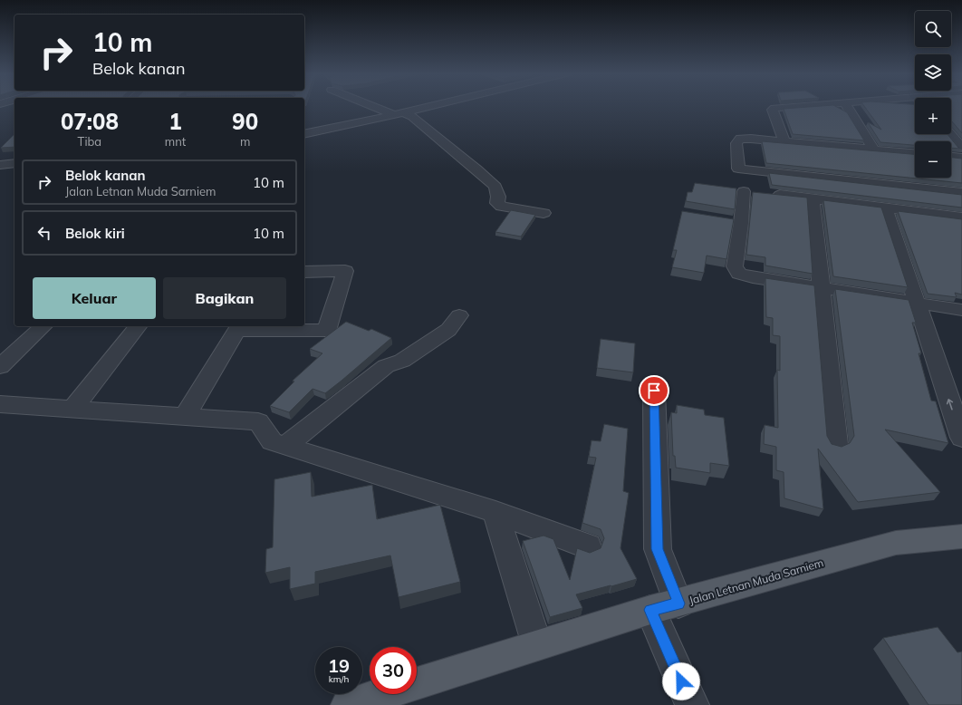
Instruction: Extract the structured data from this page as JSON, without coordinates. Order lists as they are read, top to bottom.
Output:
{
  "streets": {
    "main road": ["Jalan Letnan Muda Sarniem"]
  },
  "page": {
    "map_buttons": ["+", "−"],
    "turn": ["10 m", "Belok kanan"],
    "eta": [
      "07:08",
      "Tiba",
      "1",
      "mnt",
      "90",
      "m"
    ],
    "list": [
      {
        "name": "Belok kanan",
        "note": "Jalan Letnan Muda Sarniem",
        "value": "10 m"
      },
      {
        "name": "Belok kiri",
        "value": "10 m"
      }
    ],
    "buttons": ["Keluar", "Bagikan"],
    "speed": "19 km/h",
    "limit": "30"
  }
}
